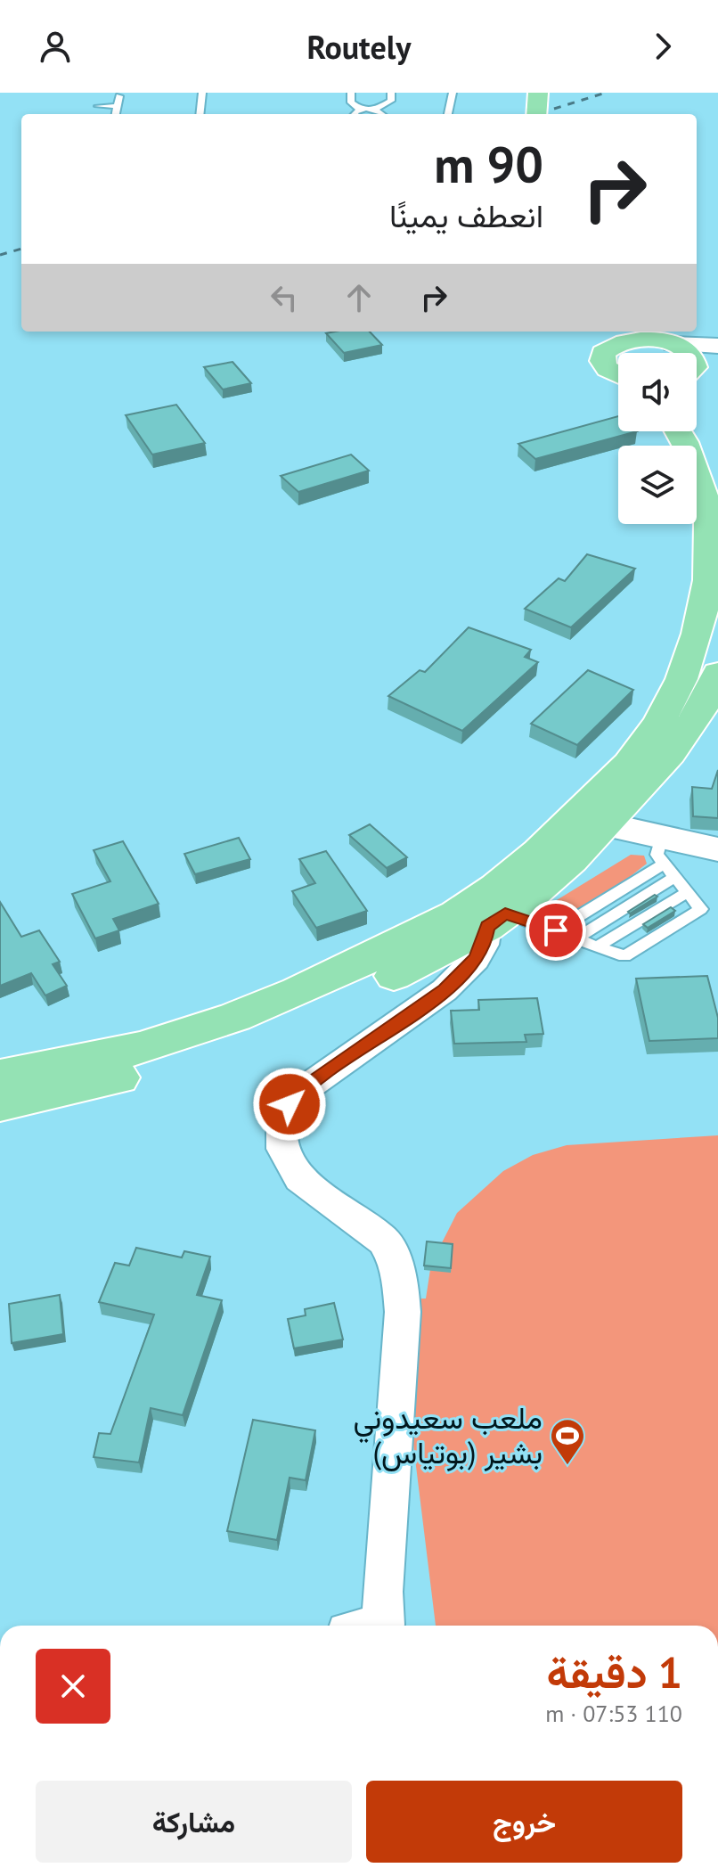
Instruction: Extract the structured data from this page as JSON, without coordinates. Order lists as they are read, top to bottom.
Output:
{
  "places": {
    "sports": ["ملعب سعيدوني بشير (بوتياس)"]
  },
  "page": {
    "header": "Routely",
    "turn": ["90 m", "انعطف يمينًا"],
    "heading": ["1 دقيقة", "110 m · 07:53"],
    "buttons": ["خروج", "مشاركة"]
  }
}
